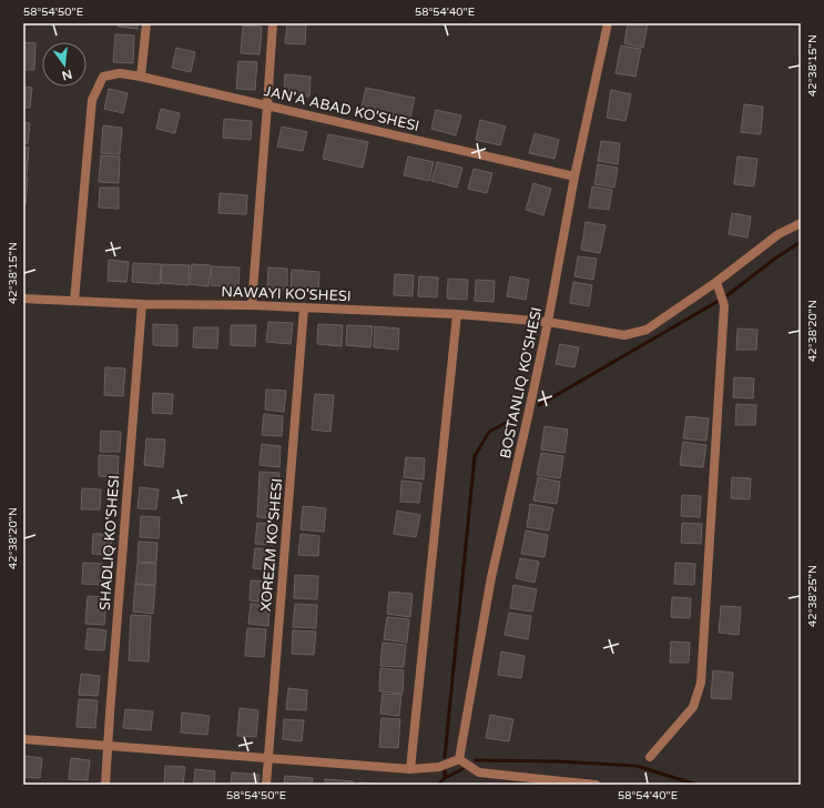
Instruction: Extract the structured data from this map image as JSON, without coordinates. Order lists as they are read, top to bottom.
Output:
{
  "streets": {
    "street": [
      "JAN'A ABAD KO'SHESI",
      "NAWAYI KO'SHESI",
      "BOSTANLIQ KO'SHESI",
      "SHADLIQ KO'SHESI",
      "XOREZM KO'SHESI"
    ]
  },
  "crossings": [
    ["JAN'A ABAD KO'SHESI", "NAWAYI KO'SHESI"],
    ["JAN'A ABAD KO'SHESI", "BOSTANLIQ KO'SHESI"],
    ["NAWAYI KO'SHESI", "BOSTANLIQ KO'SHESI"],
    ["NAWAYI KO'SHESI", "SHADLIQ KO'SHESI"],
    ["NAWAYI KO'SHESI", "XOREZM KO'SHESI"]
  ],
  "north": "bottom",
  "coordinates": [
    "58°54'50\"E",
    "58°54'40\"E",
    "42°38'15\"N",
    "42°38'20\"N",
    "42°38'25\"N"
  ]
}
